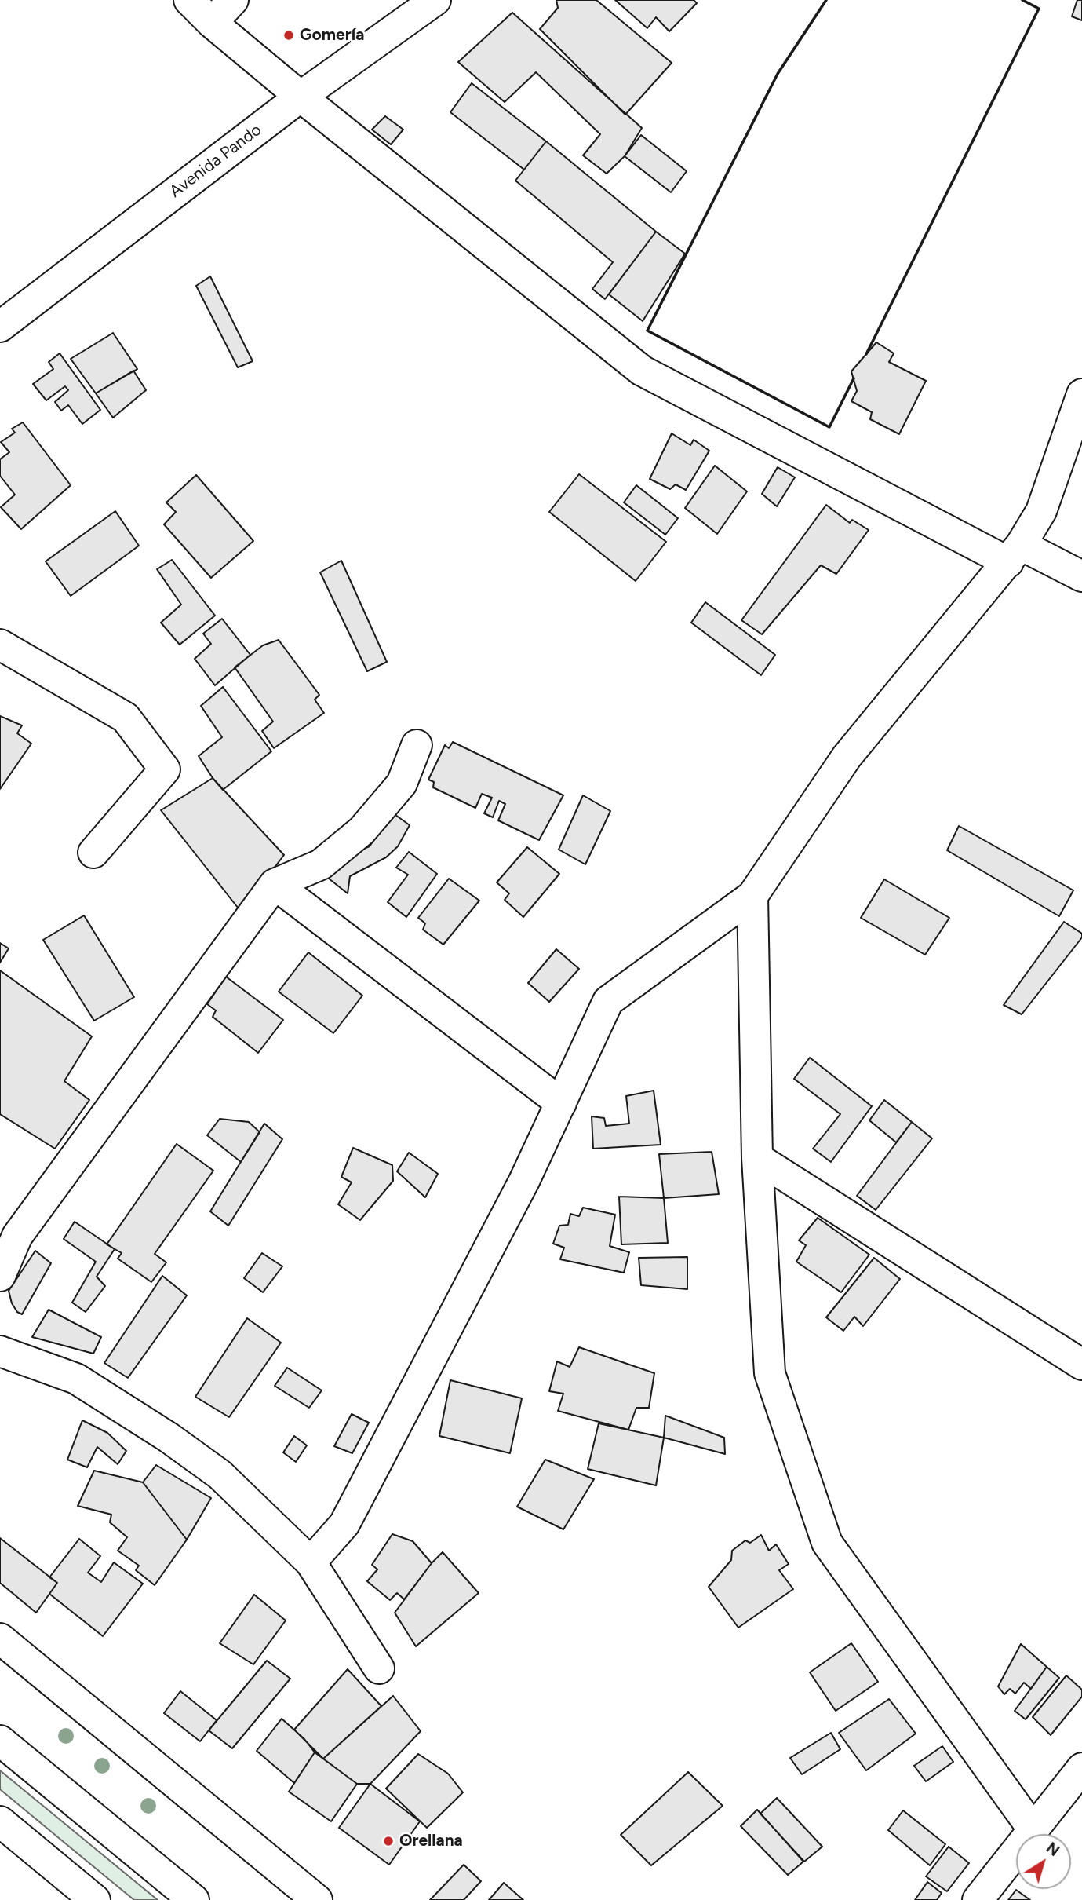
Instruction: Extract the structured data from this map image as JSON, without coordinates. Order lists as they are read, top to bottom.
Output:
{
  "streets": {
    "main road": ["Avenida Pando"]
  },
  "places": ["Gomería", "Orellana"],
  "north": "top right"
}
